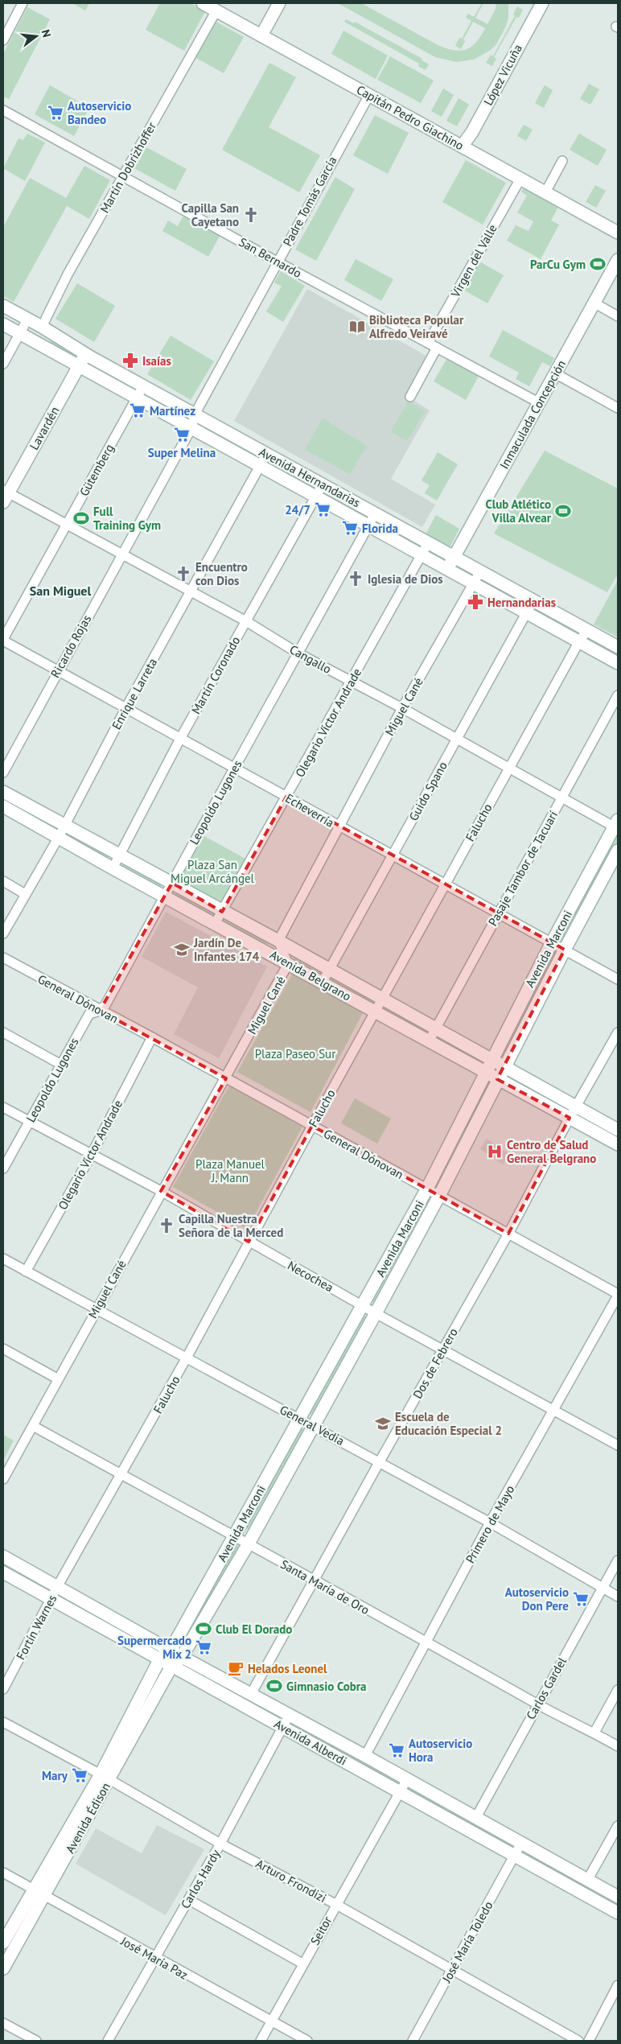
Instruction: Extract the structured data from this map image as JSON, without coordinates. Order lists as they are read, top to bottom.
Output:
{
  "streets": {
    "main road": [
      "López Vicuña",
      "Capitán Pedro Giachino",
      "Inmaculada Concepción",
      "Lavardén",
      "Avenida Hernandarias",
      "Avenida Marconi",
      "Avenida Belgrano",
      "Avenida Alberdi",
      "Avenida Édison"
    ],
    "street": [
      "Martín Dobrizhoffer",
      "Padre Tomás García",
      "San Bernardo",
      "Virgen del Valle",
      "Gütemberg",
      "Ricardo Rojas",
      "Cangallo",
      "Martín Coronado",
      "Enrique Larreta",
      "Miguel Cané",
      "Olegario Víctor Andrade",
      "Guido Spano",
      "Leopoldo Lugones",
      "Echeverría",
      "Falucho",
      "Pasaje Tambor de Tacuarí",
      "General Dónovan",
      "Necochea",
      "Dos de Febrero",
      "General Vedia",
      "Primero de Mayo",
      "Santa María de Oro",
      "Fortín Warnes",
      "Carlos Gardel",
      "Carlos Hardy",
      "Arturo Frondizi",
      "Seitor",
      "José María Toledo",
      "José María Paz"
    ]
  },
  "crossings": [
    ["López Vicuña", "Capitán Pedro Giachino"],
    ["Capitán Pedro Giachino", "Martín Dobrizhoffer"],
    ["Capitán Pedro Giachino", "Padre Tomás García"],
    ["Capitán Pedro Giachino", "Virgen del Valle"],
    ["Martín Dobrizhoffer", "San Bernardo"],
    ["Martín Dobrizhoffer", "Avenida Hernandarias"],
    ["Padre Tomás García", "San Bernardo"],
    ["Padre Tomás García", "Avenida Hernandarias"],
    ["Padre Tomás García", "Ricardo Rojas"],
    ["San Bernardo", "Virgen del Valle"],
    ["San Bernardo", "Inmaculada Concepción"],
    ["Inmaculada Concepción", "Avenida Hernandarias"],
    ["Lavardén", "Avenida Hernandarias"],
    ["Lavardén", "Cangallo"],
    ["Gütemberg", "Avenida Hernandarias"],
    ["Gütemberg", "Cangallo"],
    ["Gütemberg", "Echeverría"],
    ["Avenida Hernandarias", "Ricardo Rojas"],
    ["Avenida Hernandarias", "Martín Coronado"],
    ["Avenida Hernandarias", "Enrique Larreta"],
    ["Avenida Hernandarias", "Miguel Cané"],
    ["Avenida Hernandarias", "Olegario Víctor Andrade"],
    ["Avenida Hernandarias", "Guido Spano"],
    ["Avenida Hernandarias", "Leopoldo Lugones"],
    ["Avenida Hernandarias", "Falucho"],
    ["Ricardo Rojas", "Cangallo"],
    ["Ricardo Rojas", "Echeverría"],
    ["Cangallo", "Martín Coronado"],
    ["Cangallo", "Enrique Larreta"],
    ["Cangallo", "Miguel Cané"],
    ["Cangallo", "Olegario Víctor Andrade"],
    ["Cangallo", "Guido Spano"],
    ["Cangallo", "Leopoldo Lugones"],
    ["Cangallo", "Falucho"],
    ["Cangallo", "Pasaje Tambor de Tacuarí"],
    ["Cangallo", "Avenida Marconi"],
    ["Martín Coronado", "Echeverría"],
    ["Martín Coronado", "Avenida Belgrano"],
    ["Enrique Larreta", "Echeverría"],
    ["Enrique Larreta", "Avenida Belgrano"],
    ["Miguel Cané", "Echeverría"],
    ["Miguel Cané", "Avenida Belgrano"],
    ["Miguel Cané", "General Dónovan"],
    ["Miguel Cané", "Necochea"],
    ["Miguel Cané", "General Vedia"],
    ["Miguel Cané", "Santa María de Oro"],
    ["Olegario Víctor Andrade", "Echeverría"],
    ["Olegario Víctor Andrade", "Avenida Belgrano"],
    ["Olegario Víctor Andrade", "General Dónovan"],
    ["Olegario Víctor Andrade", "Necochea"],
    ["Olegario Víctor Andrade", "General Vedia"],
    ["Guido Spano", "Echeverría"],
    ["Guido Spano", "Avenida Belgrano"],
    ["Leopoldo Lugones", "Echeverría"],
    ["Leopoldo Lugones", "Avenida Belgrano"],
    ["Leopoldo Lugones", "General Dónovan"],
    ["Leopoldo Lugones", "Necochea"],
    ["Echeverría", "Falucho"],
    ["Echeverría", "Pasaje Tambor de Tacuarí"],
    ["Echeverría", "Avenida Marconi"],
    ["Falucho", "Avenida Belgrano"],
    ["Falucho", "General Dónovan"],
    ["Falucho", "Necochea"],
    ["Falucho", "General Vedia"],
    ["Falucho", "Santa María de Oro"],
    ["Falucho", "Fortín Warnes"],
    ["Falucho", "Avenida Alberdi"],
    ["Pasaje Tambor de Tacuarí", "Avenida Belgrano"],
    ["Avenida Marconi", "Avenida Belgrano"],
    ["Avenida Marconi", "General Dónovan"],
    ["Avenida Marconi", "Necochea"],
    ["Avenida Marconi", "General Vedia"],
    ["Avenida Marconi", "Santa María de Oro"],
    ["Avenida Marconi", "Avenida Alberdi"],
    ["Avenida Marconi", "Avenida Édison"],
    ["Avenida Belgrano", "Dos de Febrero"],
    ["General Dónovan", "Dos de Febrero"],
    ["General Dónovan", "Primero de Mayo"],
    ["Necochea", "Dos de Febrero"],
    ["Necochea", "Primero de Mayo"],
    ["Dos de Febrero", "General Vedia"],
    ["Dos de Febrero", "Santa María de Oro"],
    ["Dos de Febrero", "Avenida Alberdi"],
    ["General Vedia", "Primero de Mayo"],
    ["General Vedia", "Carlos Gardel"],
    ["Primero de Mayo", "Santa María de Oro"],
    ["Primero de Mayo", "Avenida Alberdi"],
    ["Santa María de Oro", "Carlos Gardel"],
    ["Fortín Warnes", "Avenida Alberdi"],
    ["Carlos Gardel", "Avenida Alberdi"],
    ["Avenida Alberdi", "Avenida Édison"],
    ["Avenida Alberdi", "Carlos Hardy"],
    ["Avenida Alberdi", "Seitor"],
    ["Avenida Alberdi", "José María Toledo"],
    ["Avenida Édison", "Arturo Frondizi"],
    ["Avenida Édison", "José María Paz"],
    ["Carlos Hardy", "Arturo Frondizi"],
    ["Carlos Hardy", "José María Paz"],
    ["Arturo Frondizi", "Seitor"],
    ["Arturo Frondizi", "José María Toledo"],
    ["Seitor", "José María Paz"]
  ],
  "districts": ["San Miguel"],
  "parks": ["Plaza San Miguel Arcángel", "Plaza Paseo Sur", "Plaza Manuel J. Mann"],
  "places": {
    "supermarket": [
      "Autoservicio Bandeo",
      "Martínez",
      "Super Melina",
      "24/7",
      "Florida",
      "Autoservicio Don Pere",
      "Supermercado Mix 2",
      "Autoservicio Hora",
      "Mary"
    ],
    "church": [
      "Capilla San Cayetano",
      "Encuentro con Dios",
      "Iglesia de Dios",
      "Capilla Nuestra Señora de la Merced"
    ],
    "sports": [
      "ParCu Gym",
      "Club Atlético Villa Alvear",
      "Full Training Gym",
      "Club El Dorado",
      "Gimnasio Cobra"
    ],
    "library": ["Biblioteca Popular Alfredo Veiravé"],
    "pharmacy": ["Isaías", "Hernandarias"],
    "school or university": ["Jardín De Infantes 174", "Escuela de Educación Especial 2"],
    "hospital": ["Centro de Salud General Belgrano"],
    "cafe": ["Helados Leonel"]
  },
  "north": "right"
}
